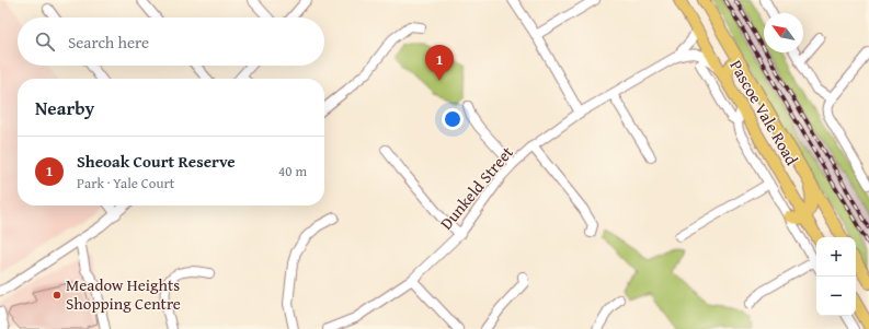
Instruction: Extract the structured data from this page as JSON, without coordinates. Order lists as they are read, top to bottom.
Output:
{
  "streets": {
    "main road": ["Pascoe Vale Road"],
    "street": ["Dunkeld Street"]
  },
  "crossings": [
    ["Pascoe Vale Road", "Dunkeld Street"]
  ],
  "places": ["Meadow Heights Shopping Centre"],
  "north": "top left",
  "page": {
    "search": "Search here",
    "pins": "1",
    "heading": "Nearby",
    "list": [
      {
        "mark": "1",
        "name": "Sheoak Court Reserve",
        "note": "Park · Yale Court",
        "value": "40 m"
      }
    ],
    "map_buttons": ["+", "−"]
  }
}
